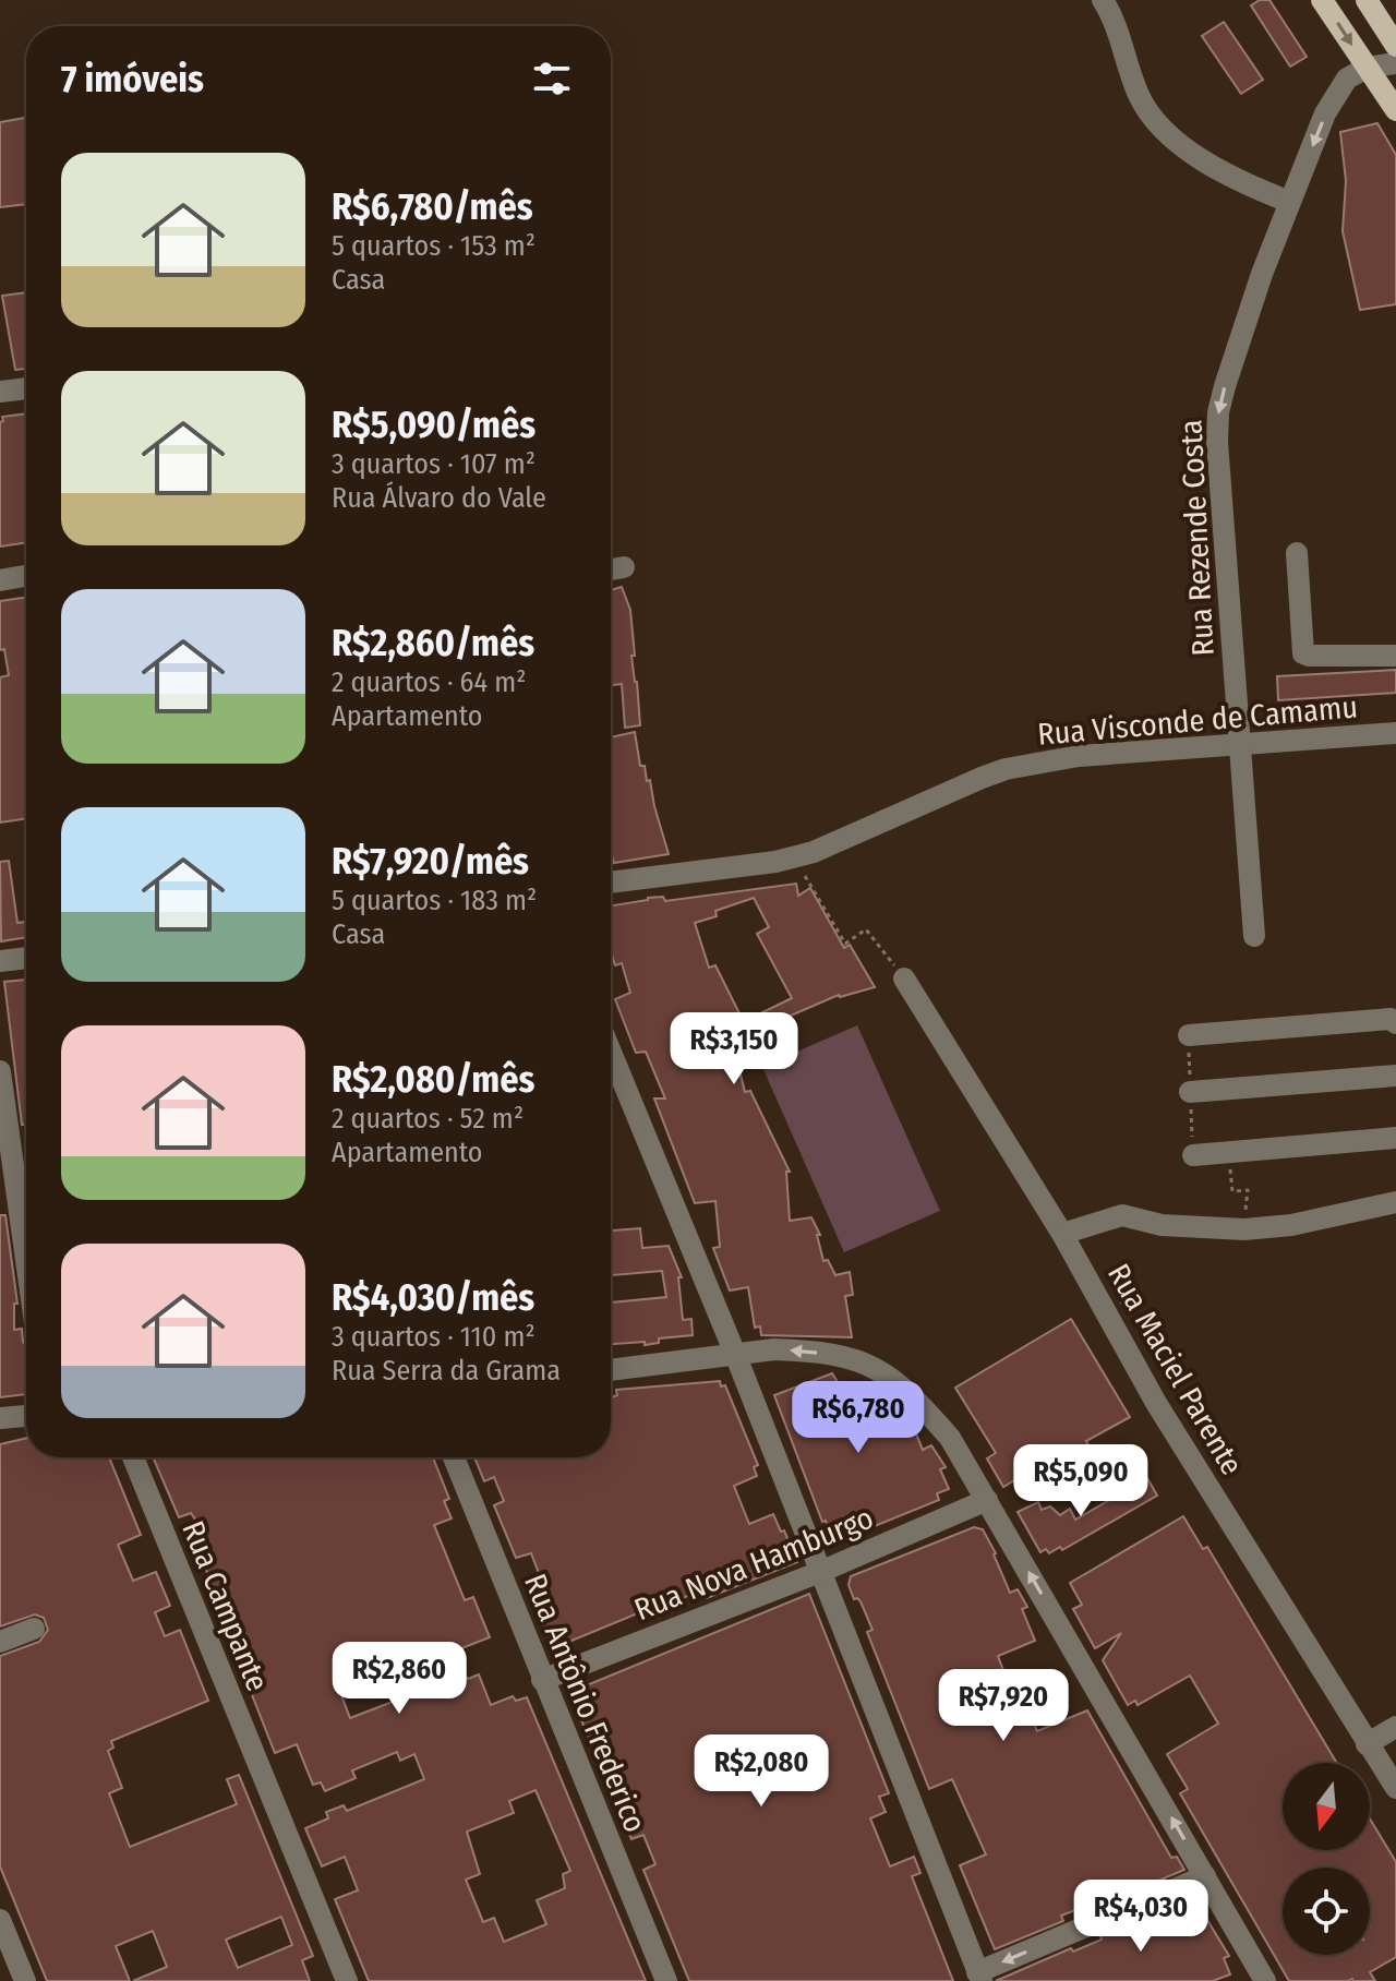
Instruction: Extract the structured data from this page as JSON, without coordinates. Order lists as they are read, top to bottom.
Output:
{
  "streets": {
    "street": [
      "Rua Rezende Costa",
      "Rua Visconde de Camamu",
      "Rua Maciel Parente",
      "Rua Nova Hamburgo",
      "Rua Campante",
      "Rua Antônio Frederico"
    ]
  },
  "crossings": [
    ["Rua Rezende Costa", "Rua Visconde de Camamu"],
    ["Rua Nova Hamburgo", "Rua Antônio Frederico"]
  ],
  "one_way": ["Rua Rezende Costa"],
  "north": "bottom",
  "page": {
    "heading": "7 imóveis",
    "list": [
      {
        "name": "R$6,780/mês",
        "note": "5 quartos · 153 m² · Casa"
      },
      {
        "name": "R$5,090/mês",
        "note": "3 quartos · 107 m² · Rua Álvaro do Vale"
      },
      {
        "name": "R$2,860/mês",
        "note": "2 quartos · 64 m² · Apartamento"
      },
      {
        "name": "R$7,920/mês",
        "note": "5 quartos · 183 m² · Casa"
      },
      {
        "name": "R$2,080/mês",
        "note": "2 quartos · 52 m² · Apartamento"
      },
      {
        "name": "R$4,030/mês",
        "note": "3 quartos · 110 m² · Rua Serra da Grama"
      }
    ],
    "price": [
      "R$3,150",
      "R$6,780",
      "R$5,090",
      "R$2,860",
      "R$7,920",
      "R$2,080",
      "R$4,030"
    ]
  }
}
